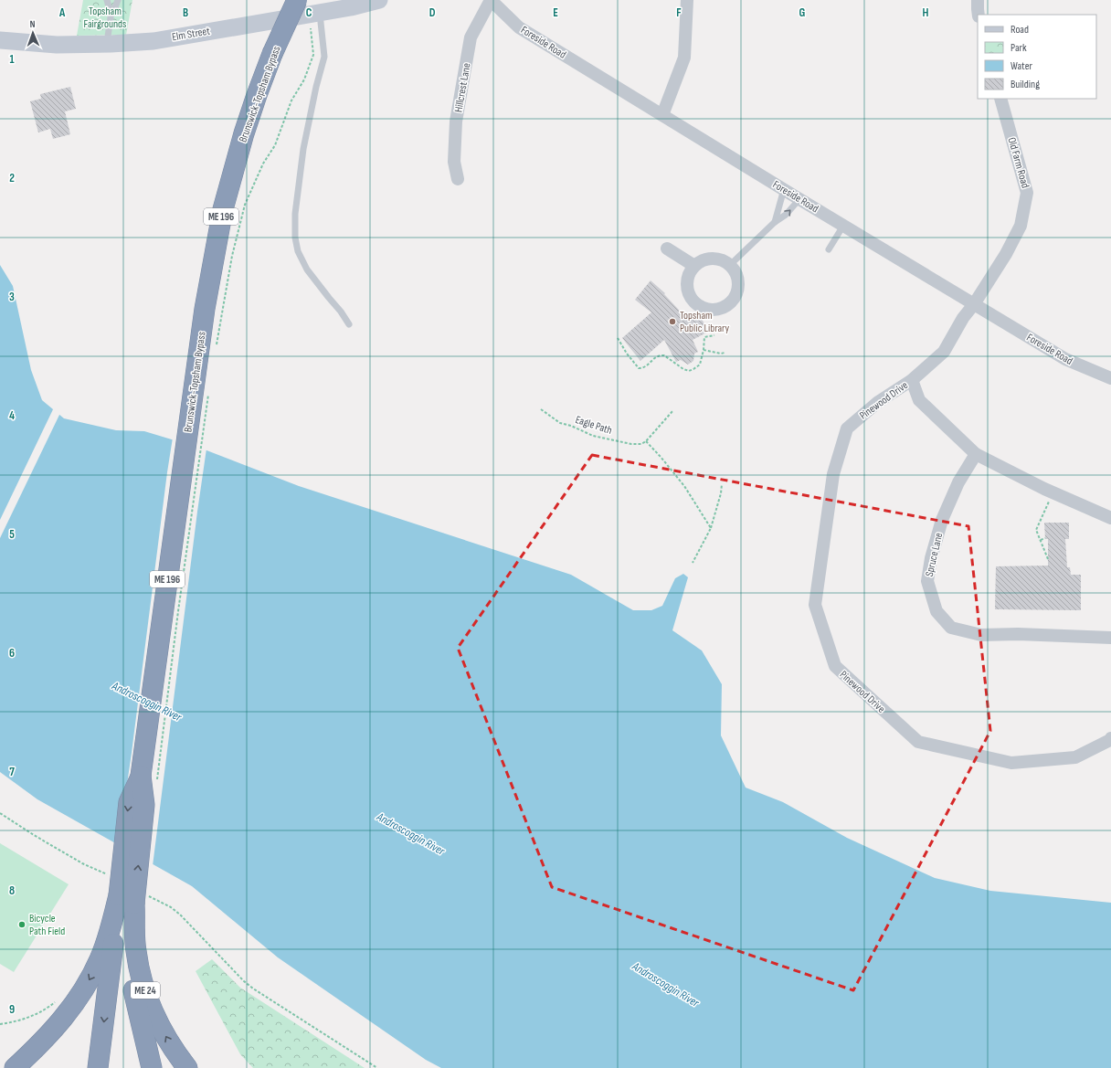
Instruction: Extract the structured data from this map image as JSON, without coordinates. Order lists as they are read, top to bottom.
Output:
{
  "streets": {
    "highway": ["Brunswick-Topsham Bypass", "ME 196", "ME 24"],
    "main road": ["Elm Street"],
    "street": [
      "Foreside Road",
      "Hillcrest Lane",
      "Old Farm Road",
      "Pinewood Drive",
      "Spruce Lane"
    ],
    "path": ["Eagle Path"]
  },
  "crossings": [
    ["Elm Street", "Brunswick-Topsham Bypass"],
    ["Foreside Road", "Hillcrest Lane"],
    ["Foreside Road", "Old Farm Road"],
    ["Foreside Road", "Pinewood Drive"],
    ["Brunswick-Topsham Bypass", "ME 196"],
    ["Old Farm Road", "Pinewood Drive"],
    ["ME 196", "ME 24"],
    ["Pinewood Drive", "Spruce Lane"]
  ],
  "water": ["Androscoggin River"],
  "parks": ["Topsham Fairgrounds"],
  "places": ["Topsham Public Library", "Bicycle Path Field"],
  "legend": [
    "Road",
    "Park",
    "Water",
    "Building"
  ],
  "north": "top",
  "grid": {
    "columns": [
      "A",
      "B",
      "C",
      "D",
      "E",
      "F",
      "G",
      "H"
    ],
    "rows": [
      "1",
      "2",
      "3",
      "4",
      "5",
      "6",
      "7",
      "8",
      "9"
    ]
  }
}
